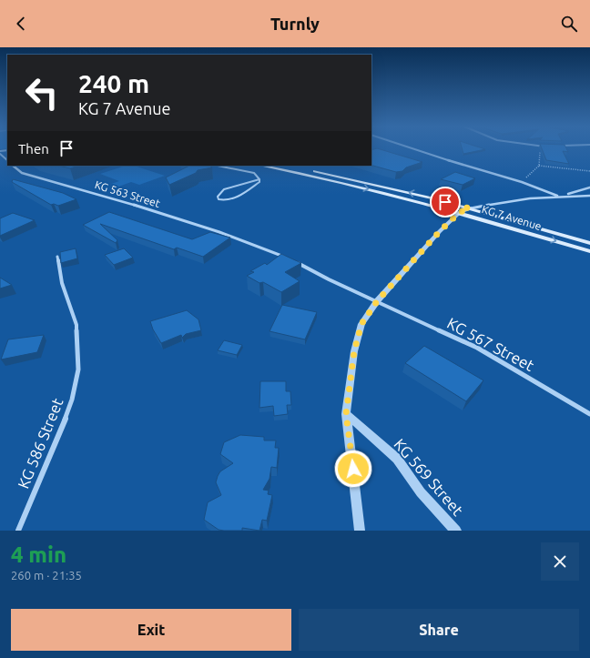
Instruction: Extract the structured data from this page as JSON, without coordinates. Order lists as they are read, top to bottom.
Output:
{
  "streets": {
    "main road": ["KG 7 Avenue"],
    "street": [
      "KG 563 Street",
      "KG 567 Street",
      "KG 586 Street",
      "KG 569 Street"
    ]
  },
  "page": {
    "header": "Turnly",
    "turn": ["240 m", "KG 7 Avenue"],
    "then": "Then",
    "heading": ["4 min", "260 m · 21:35"],
    "buttons": ["Exit", "Share"]
  }
}
